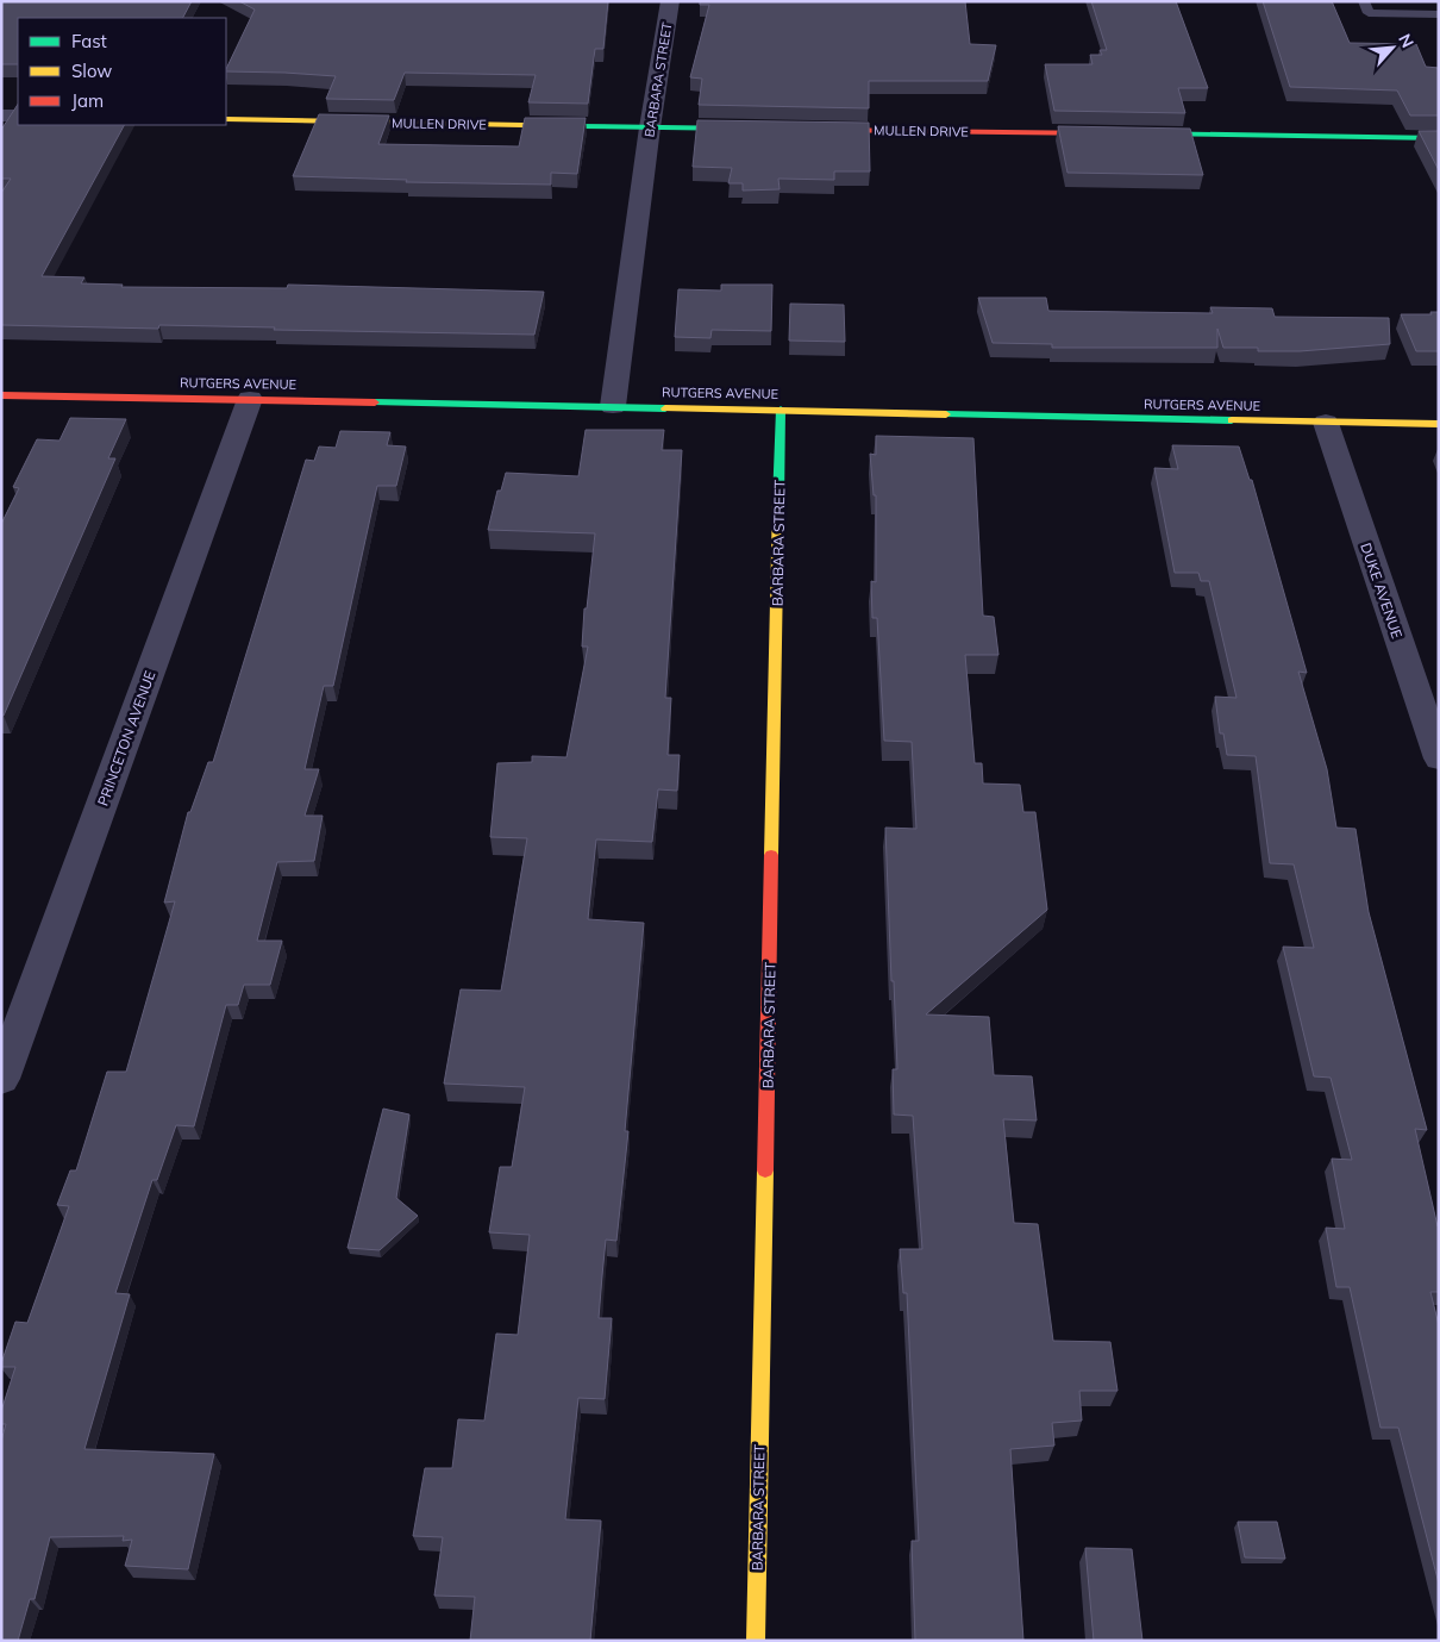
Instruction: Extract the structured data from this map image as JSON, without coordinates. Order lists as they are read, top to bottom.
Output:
{
  "streets": {
    "street": [
      "BARBARA STREET",
      "MULLEN DRIVE",
      "RUTGERS AVENUE",
      "DUKE AVENUE",
      "PRINCETON AVENUE"
    ]
  },
  "crossings": [
    ["BARBARA STREET", "MULLEN DRIVE"],
    ["BARBARA STREET", "RUTGERS AVENUE"],
    ["RUTGERS AVENUE", "DUKE AVENUE"],
    ["RUTGERS AVENUE", "PRINCETON AVENUE"]
  ],
  "legend": ["Fast", "Slow", "Jam"],
  "north": "top right"
}
